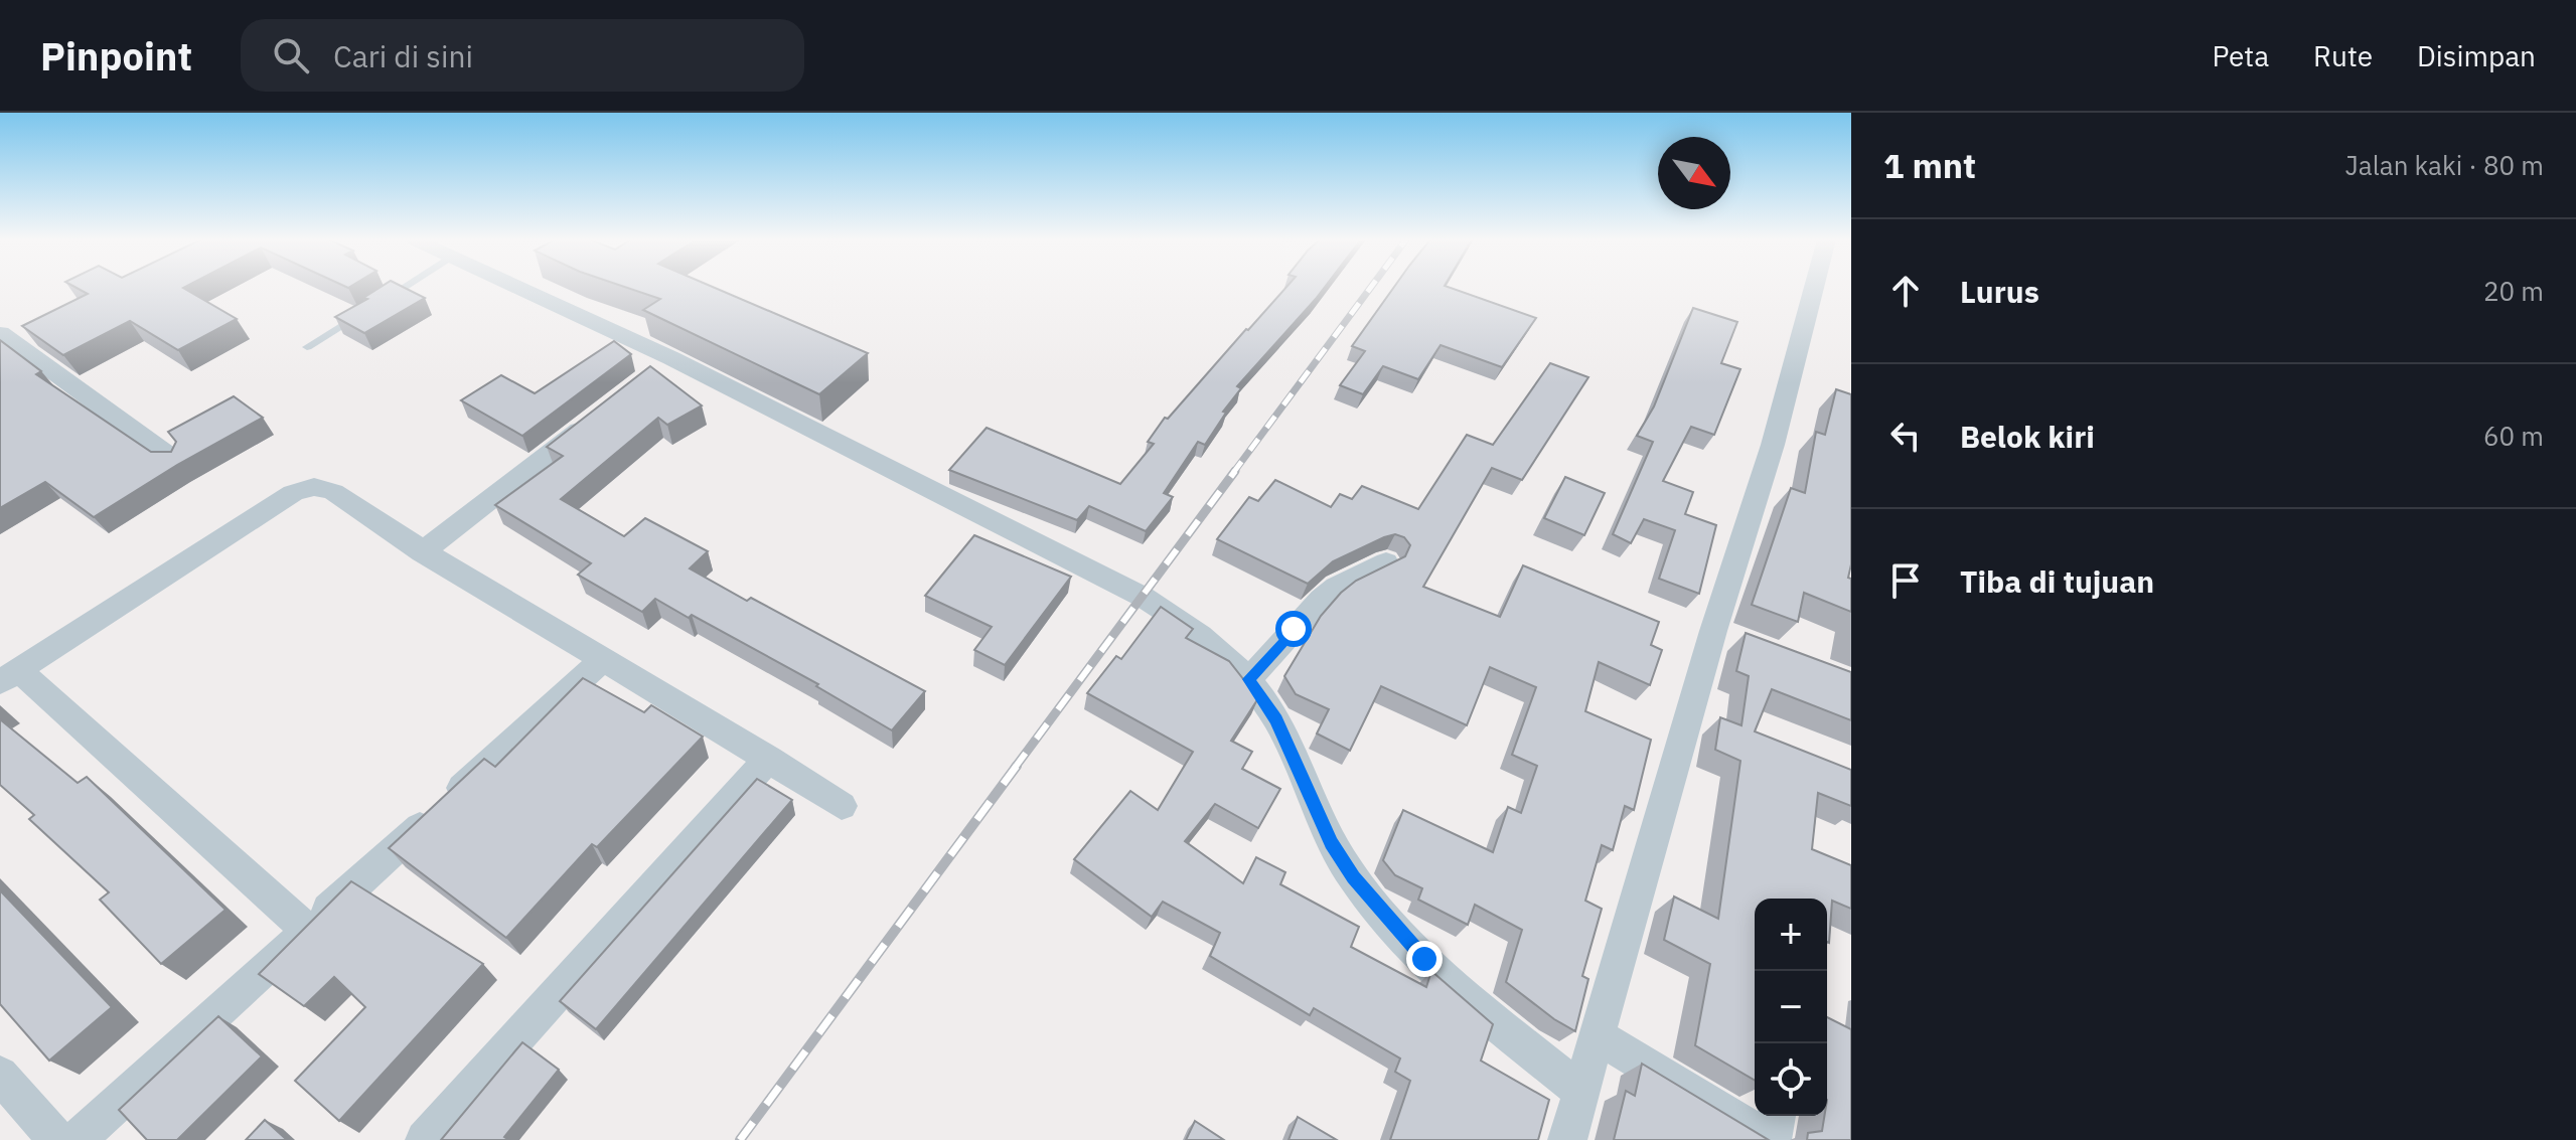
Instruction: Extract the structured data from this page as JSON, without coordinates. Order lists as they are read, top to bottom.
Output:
{
  "north": "bottom right",
  "page": {
    "header": "Pinpoint",
    "search": "Cari di sini",
    "nav": ["Peta", "Rute", "Disimpan"],
    "heading": ["1 mnt", "Jalan kaki · 80 m"],
    "list": [
      ["Lurus", "20 m"],
      ["Belok kiri", "60 m"],
      "Tiba di tujuan"
    ],
    "map_buttons": ["+", "−"]
  }
}
